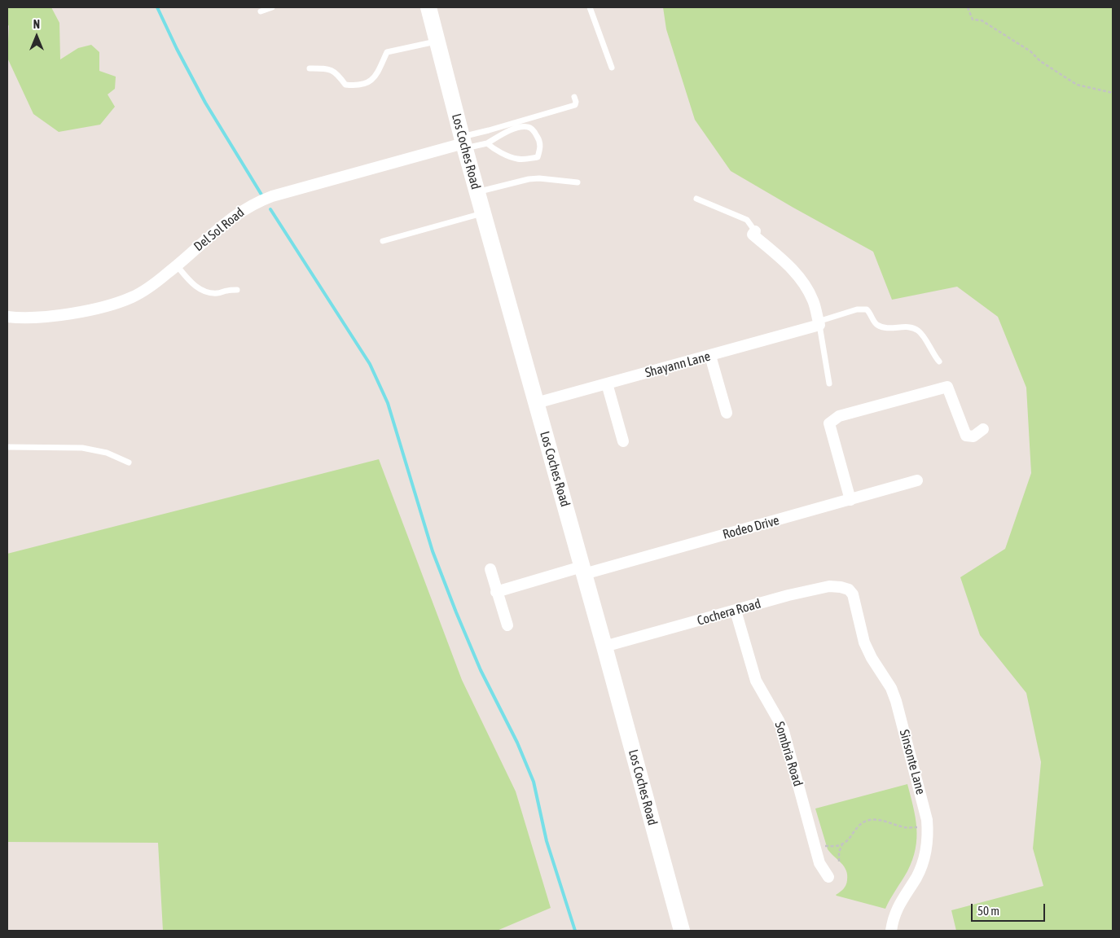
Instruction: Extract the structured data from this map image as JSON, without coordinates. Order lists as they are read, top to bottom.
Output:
{
  "streets": {
    "main road": ["Los Coches Road"],
    "street": [
      "Del Sol Road",
      "Shayann Lane",
      "Rodeo Drive",
      "Cochera Road",
      "Sombria Road",
      "Sinsonte Lane"
    ]
  },
  "crossings": [
    ["Los Coches Road", "Del Sol Road"],
    ["Los Coches Road", "Shayann Lane"],
    ["Los Coches Road", "Rodeo Drive"],
    ["Los Coches Road", "Cochera Road"],
    ["Cochera Road", "Sombria Road"],
    ["Cochera Road", "Sinsonte Lane"]
  ],
  "scale_bar": "50 m",
  "north": "top"
}
